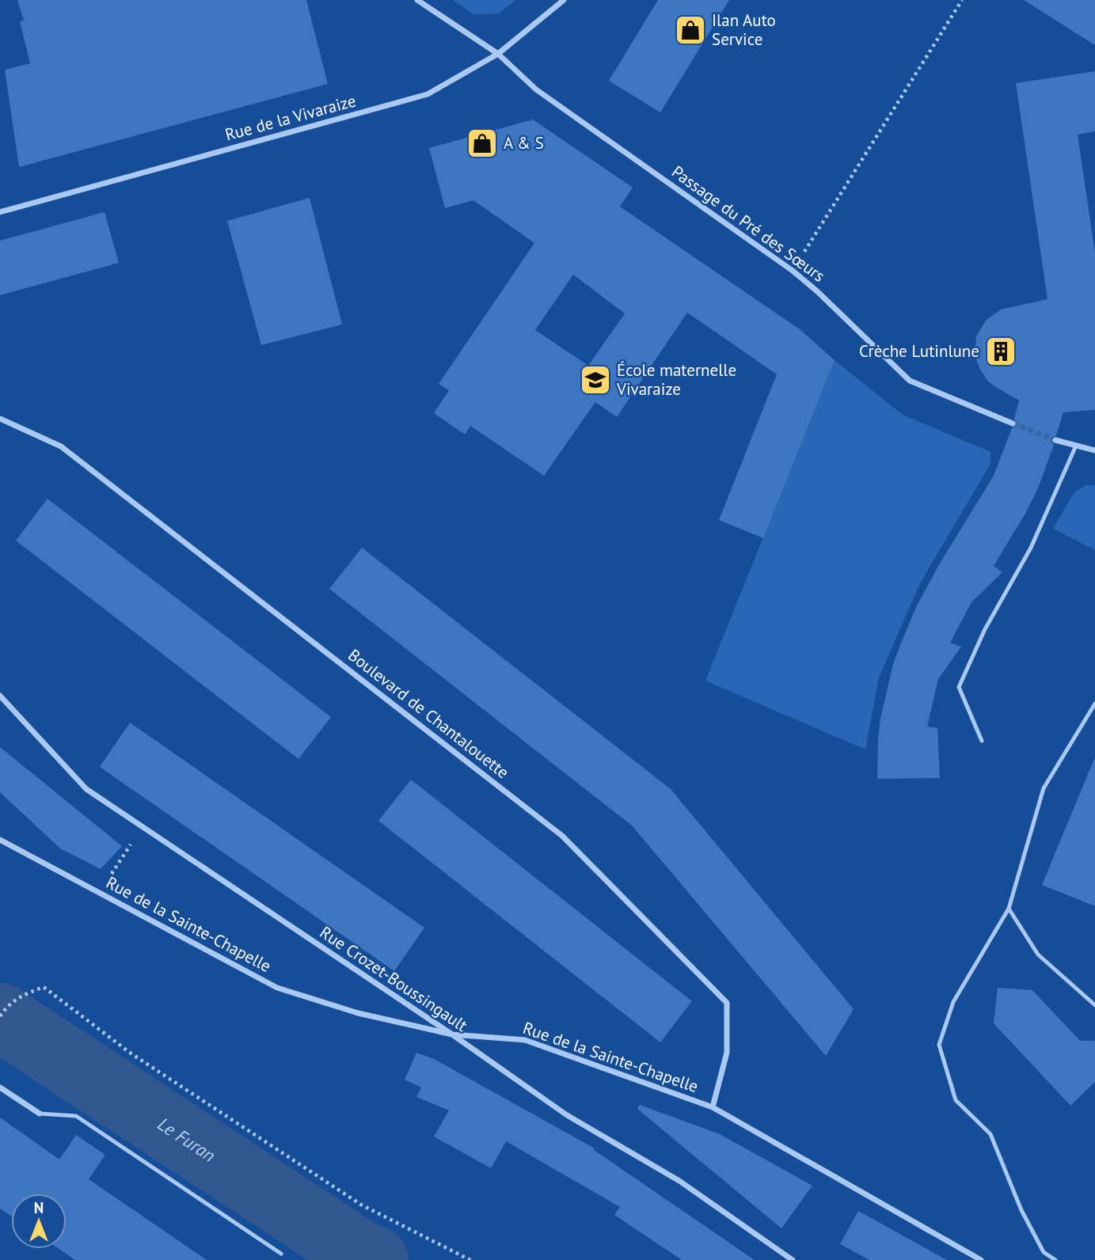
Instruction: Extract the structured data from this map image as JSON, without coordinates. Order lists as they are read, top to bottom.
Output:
{
  "streets": {
    "street": [
      "Rue de la Vivaraize",
      "Passage du Pré des Sœurs",
      "Boulevard de Chantalouette",
      "Rue de la Sainte-Chapelle",
      "Rue Crozet-Boussingault"
    ]
  },
  "crossings": [
    ["Rue de la Vivaraize", "Passage du Pré des Sœurs"],
    ["Boulevard de Chantalouette", "Rue de la Sainte-Chapelle"],
    ["Rue de la Sainte-Chapelle", "Rue Crozet-Boussingault"]
  ],
  "water": ["Le Furan"],
  "places": {
    "shop": ["Ilan Auto Service", "A & S"],
    "building": ["Crèche Lutinlune"],
    "school or university": ["École maternelle Vivaraize"]
  },
  "north": "top"
}
